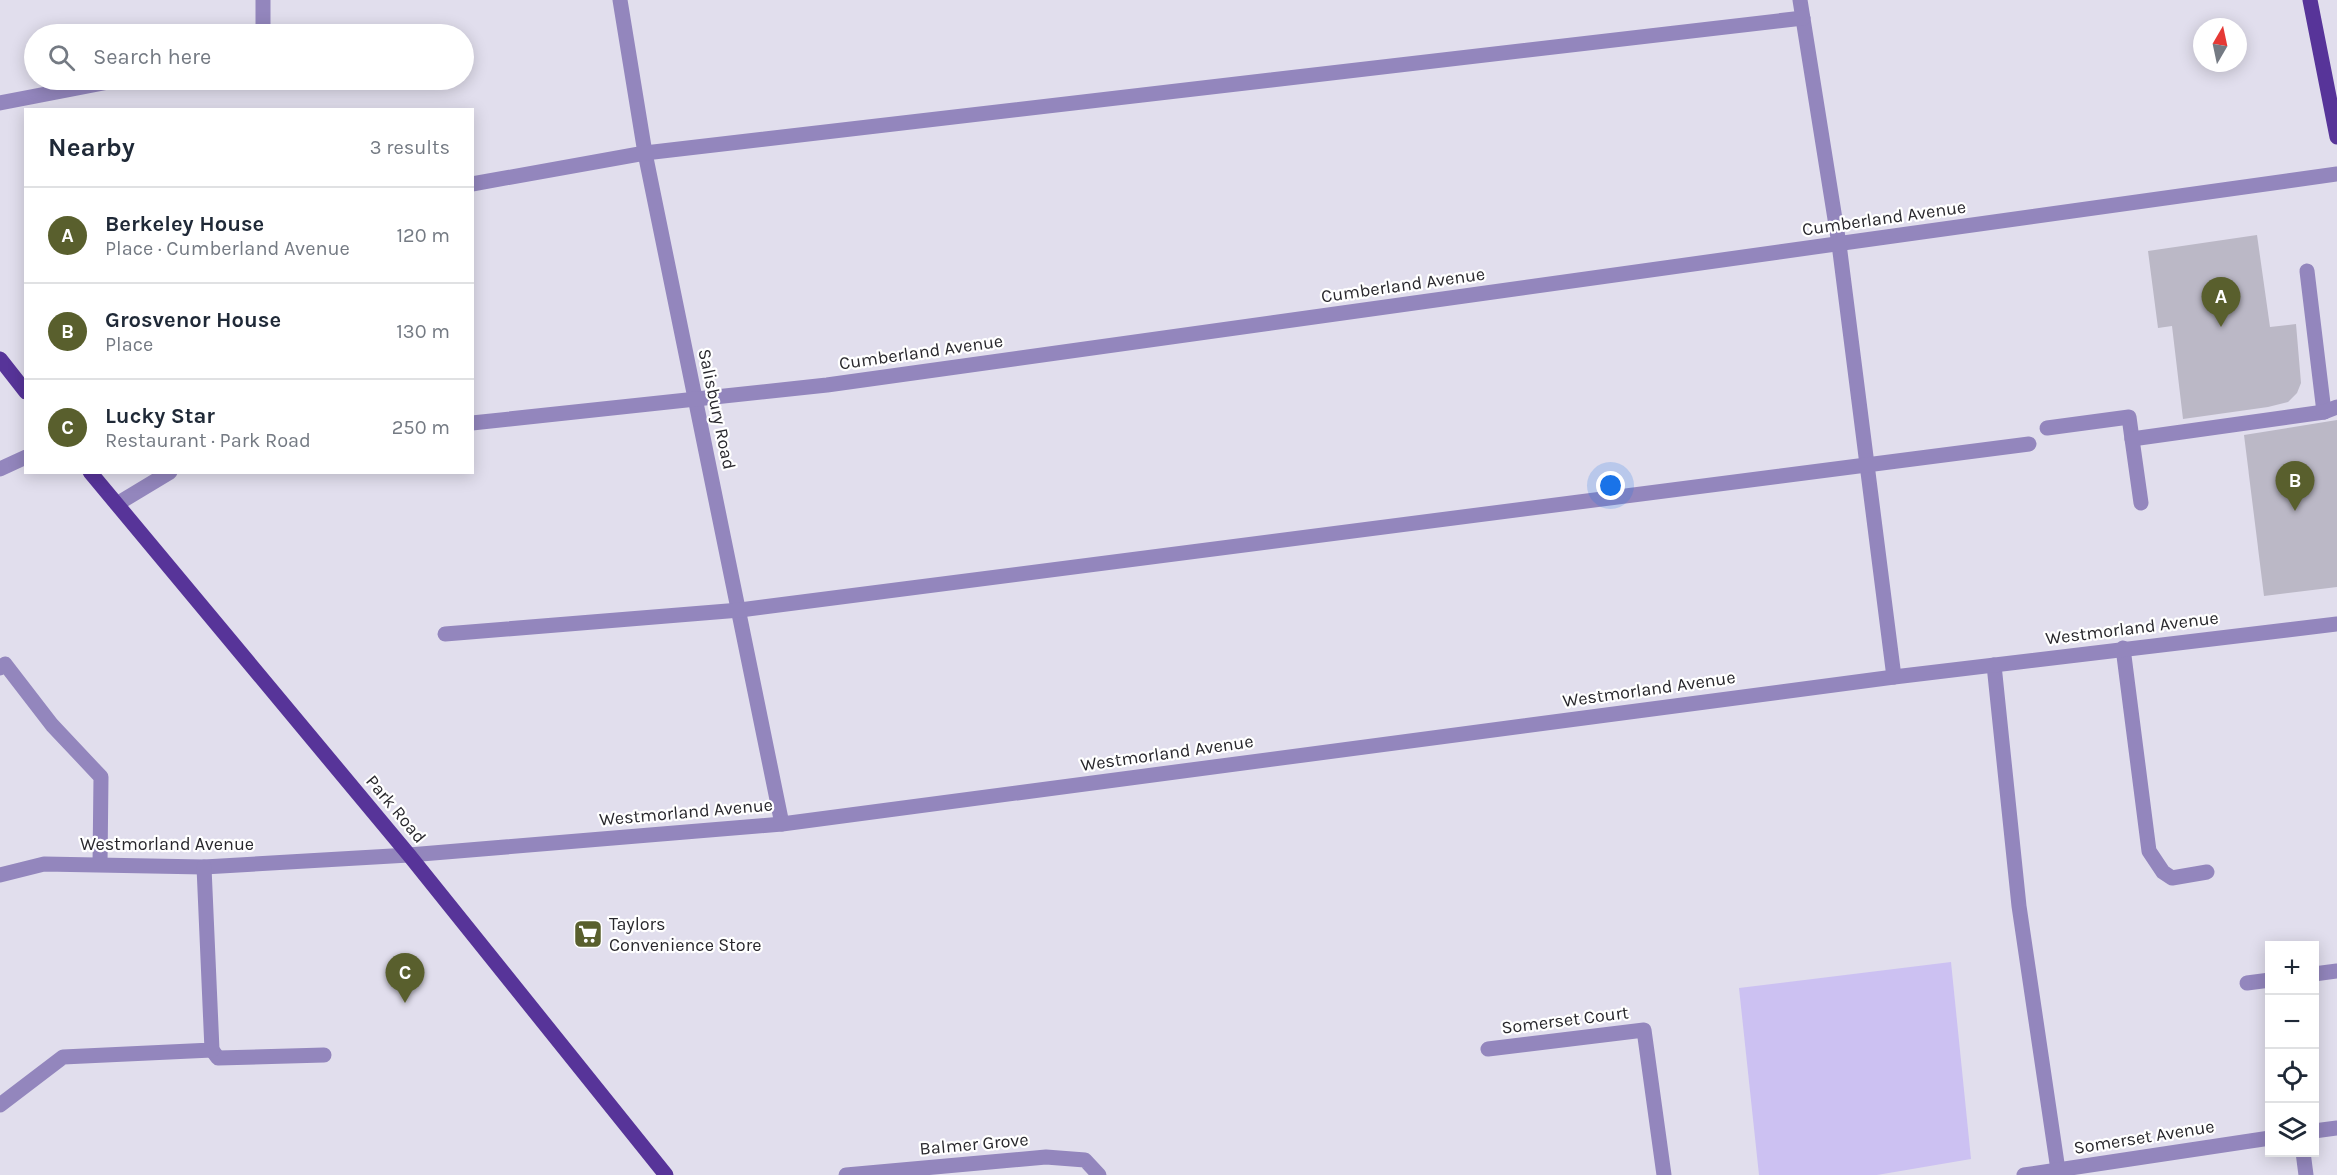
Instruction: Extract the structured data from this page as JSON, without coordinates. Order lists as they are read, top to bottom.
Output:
{
  "streets": {
    "main road": ["Park Road"],
    "street": [
      "Cumberland Avenue",
      "Salisbury Road",
      "Westmorland Avenue",
      "Somerset Court",
      "Somerset Avenue",
      "Balmer Grove"
    ]
  },
  "crossings": [
    ["Cumberland Avenue", "Salisbury Road"],
    ["Salisbury Road", "Westmorland Avenue"],
    ["Westmorland Avenue", "Park Road"]
  ],
  "places": {
    "supermarket": ["Taylors Convenience Store"]
  },
  "north": "top",
  "page": {
    "search": "Search here",
    "heading": ["Nearby", "3 results"],
    "list": [
      {
        "mark": "A",
        "name": "Berkeley House",
        "note": "Place · Cumberland Avenue",
        "value": "120 m"
      },
      {
        "mark": "B",
        "name": "Grosvenor House",
        "note": "Place",
        "value": "130 m"
      },
      {
        "mark": "C",
        "name": "Lucky Star",
        "note": "Restaurant · Park Road",
        "value": "250 m"
      }
    ],
    "pins": ["A", "B", "C"],
    "map_buttons": ["+", "−"]
  }
}
